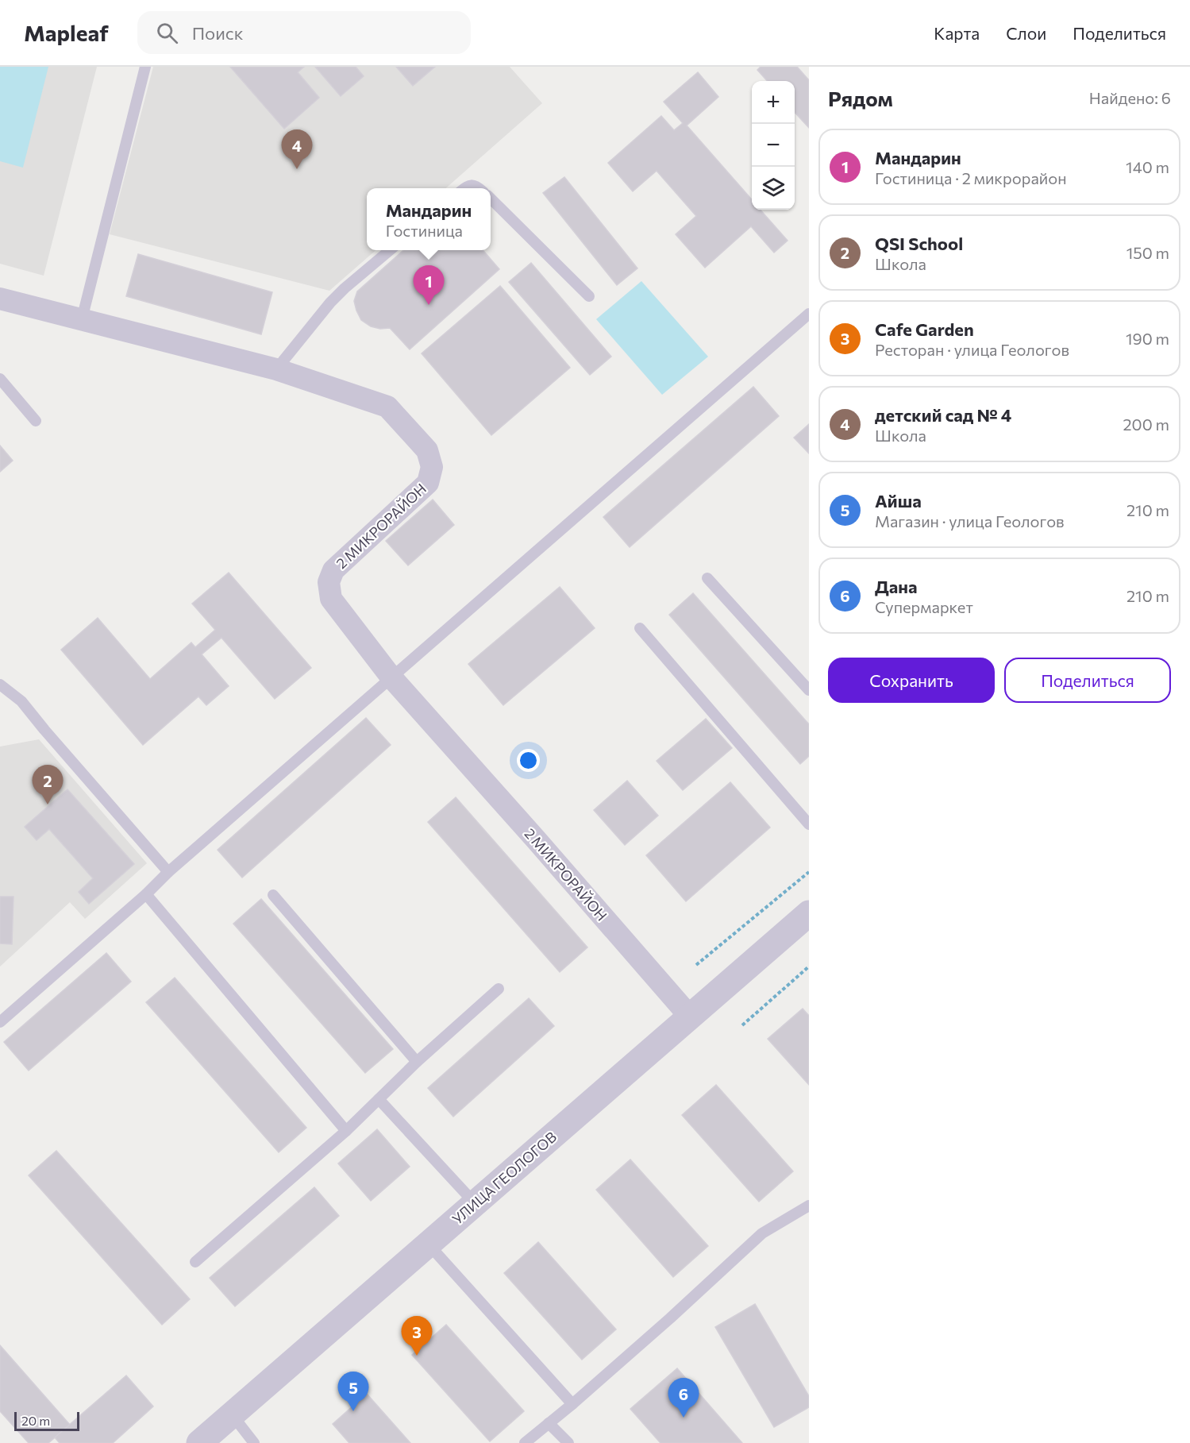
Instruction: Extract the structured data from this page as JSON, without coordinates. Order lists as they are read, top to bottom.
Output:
{
  "streets": {
    "street": ["2 МИКРОРАЙОН", "УЛИЦА ГЕОЛОГОВ"]
  },
  "crossings": [
    ["2 МИКРОРАЙОН", "УЛИЦА ГЕОЛОГОВ"]
  ],
  "scale_bar": "20 m",
  "page": {
    "header": "Mapleaf",
    "search": "Поиск",
    "nav": ["Карта", "Слои", "Поделиться"],
    "heading": ["Рядом", "Найдено: 6"],
    "map_buttons": ["+", "−"],
    "list": [
      {
        "mark": "1",
        "name": "Мандарин",
        "note": "Гостиница · 2 микрорайон",
        "value": "140 m"
      },
      {
        "mark": "2",
        "name": "QSI School",
        "note": "Школа",
        "value": "150 m"
      },
      {
        "mark": "3",
        "name": "Cafe Garden",
        "note": "Ресторан · улица Геологов",
        "value": "190 m"
      },
      {
        "mark": "4",
        "name": "детский сад № 4",
        "note": "Школа",
        "value": "200 m"
      },
      {
        "mark": "5",
        "name": "Айша",
        "note": "Магазин · улица Геологов",
        "value": "210 m"
      },
      {
        "mark": "6",
        "name": "Дана",
        "note": "Супермаркет",
        "value": "210 m"
      }
    ],
    "pins": [
      "4",
      "1",
      "2",
      "3",
      "5",
      "6"
    ],
    "popup": ["Мандарин", "Гостиница"],
    "buttons": ["Сохранить", "Поделиться"],
    "scale": "20 m"
  }
}
